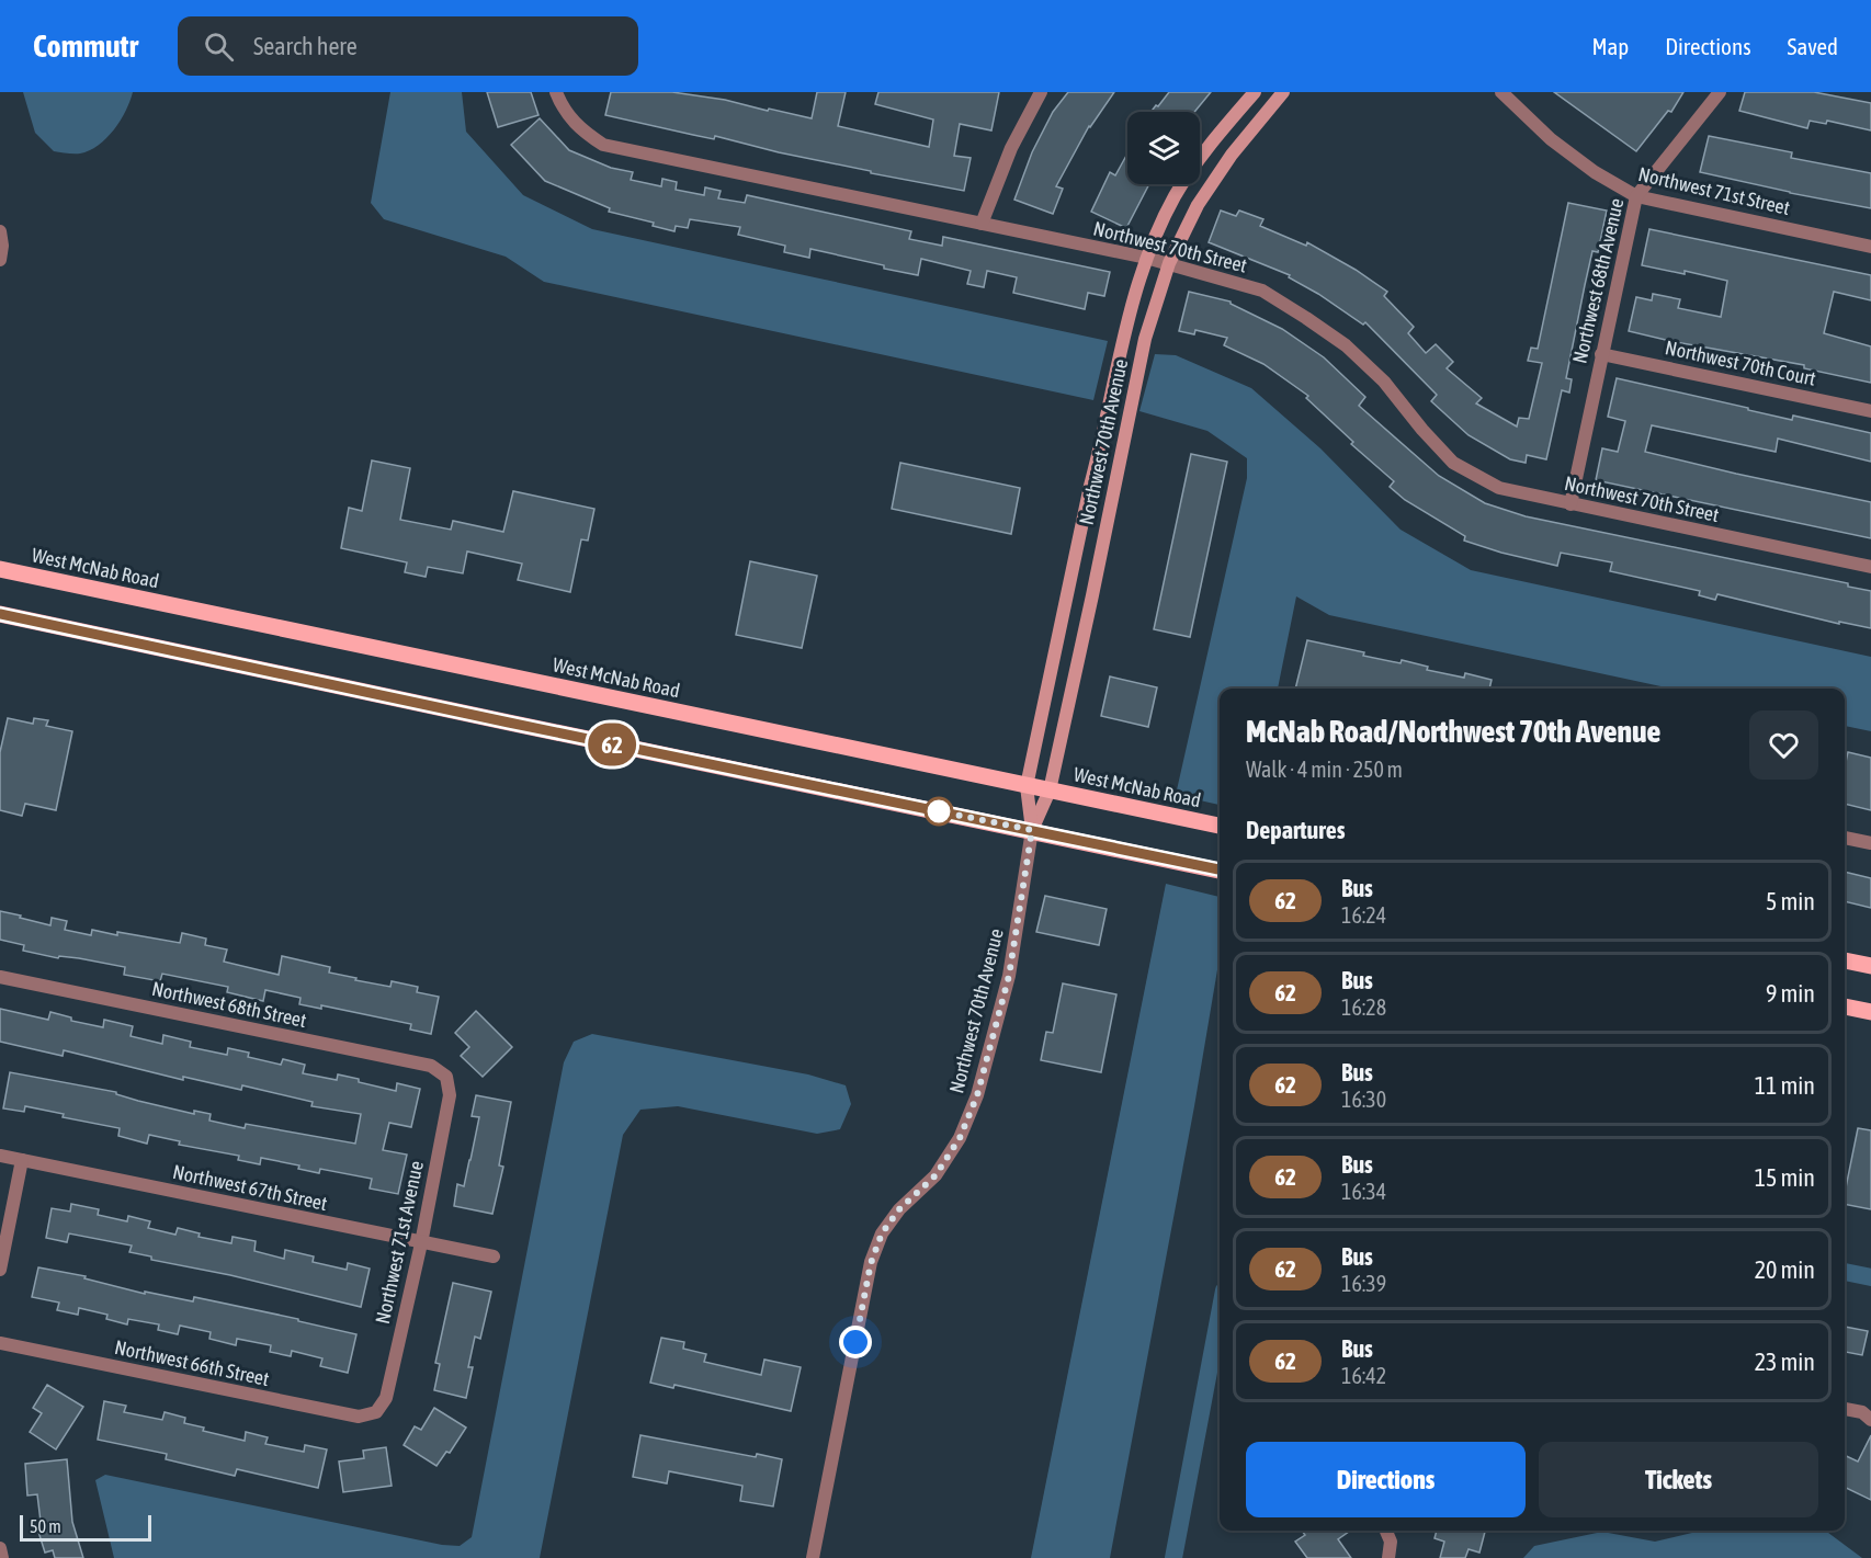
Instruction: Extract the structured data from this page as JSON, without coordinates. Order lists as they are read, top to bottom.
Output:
{
  "streets": {
    "main road": ["West McNab Road"],
    "street": [
      "Northwest 71st Street",
      "Northwest 70th Street",
      "Northwest 68th Avenue",
      "Northwest 70th Court",
      "Northwest 70th Avenue",
      "Northwest 68th Street",
      "Northwest 67th Street",
      "Northwest 71st Avenue",
      "Northwest 66th Street"
    ]
  },
  "crossings": [
    ["Northwest 71st Street", "Northwest 68th Avenue"],
    ["Northwest 70th Street", "Northwest 68th Avenue"],
    ["Northwest 70th Street", "Northwest 70th Avenue"],
    ["Northwest 68th Avenue", "Northwest 70th Court"],
    ["Northwest 70th Avenue", "West McNab Road"],
    ["Northwest 68th Street", "Northwest 71st Avenue"],
    ["Northwest 67th Street", "Northwest 71st Avenue"],
    ["Northwest 71st Avenue", "Northwest 66th Street"]
  ],
  "lines": ["bus line 62"],
  "scale_bar": "50 m",
  "page": {
    "header": "Commutr",
    "search": "Search here",
    "nav": ["Map", "Directions", "Saved"],
    "on_map": "62",
    "heading": [
      ["McNab Road/Northwest 70th Avenue", "Walk · 4 min · 250 m"],
      "Departures"
    ],
    "list": [
      {
        "mark": "62",
        "name": "Bus",
        "note": "16:24",
        "value": "5 min"
      },
      {
        "mark": "62",
        "name": "Bus",
        "note": "16:28",
        "value": "9 min"
      },
      {
        "mark": "62",
        "name": "Bus",
        "note": "16:30",
        "value": "11 min"
      },
      {
        "mark": "62",
        "name": "Bus",
        "note": "16:34",
        "value": "15 min"
      },
      {
        "mark": "62",
        "name": "Bus",
        "note": "16:39",
        "value": "20 min"
      },
      {
        "mark": "62",
        "name": "Bus",
        "note": "16:42",
        "value": "23 min"
      }
    ],
    "buttons": ["Directions", "Tickets"],
    "scale": "50 m"
  }
}
